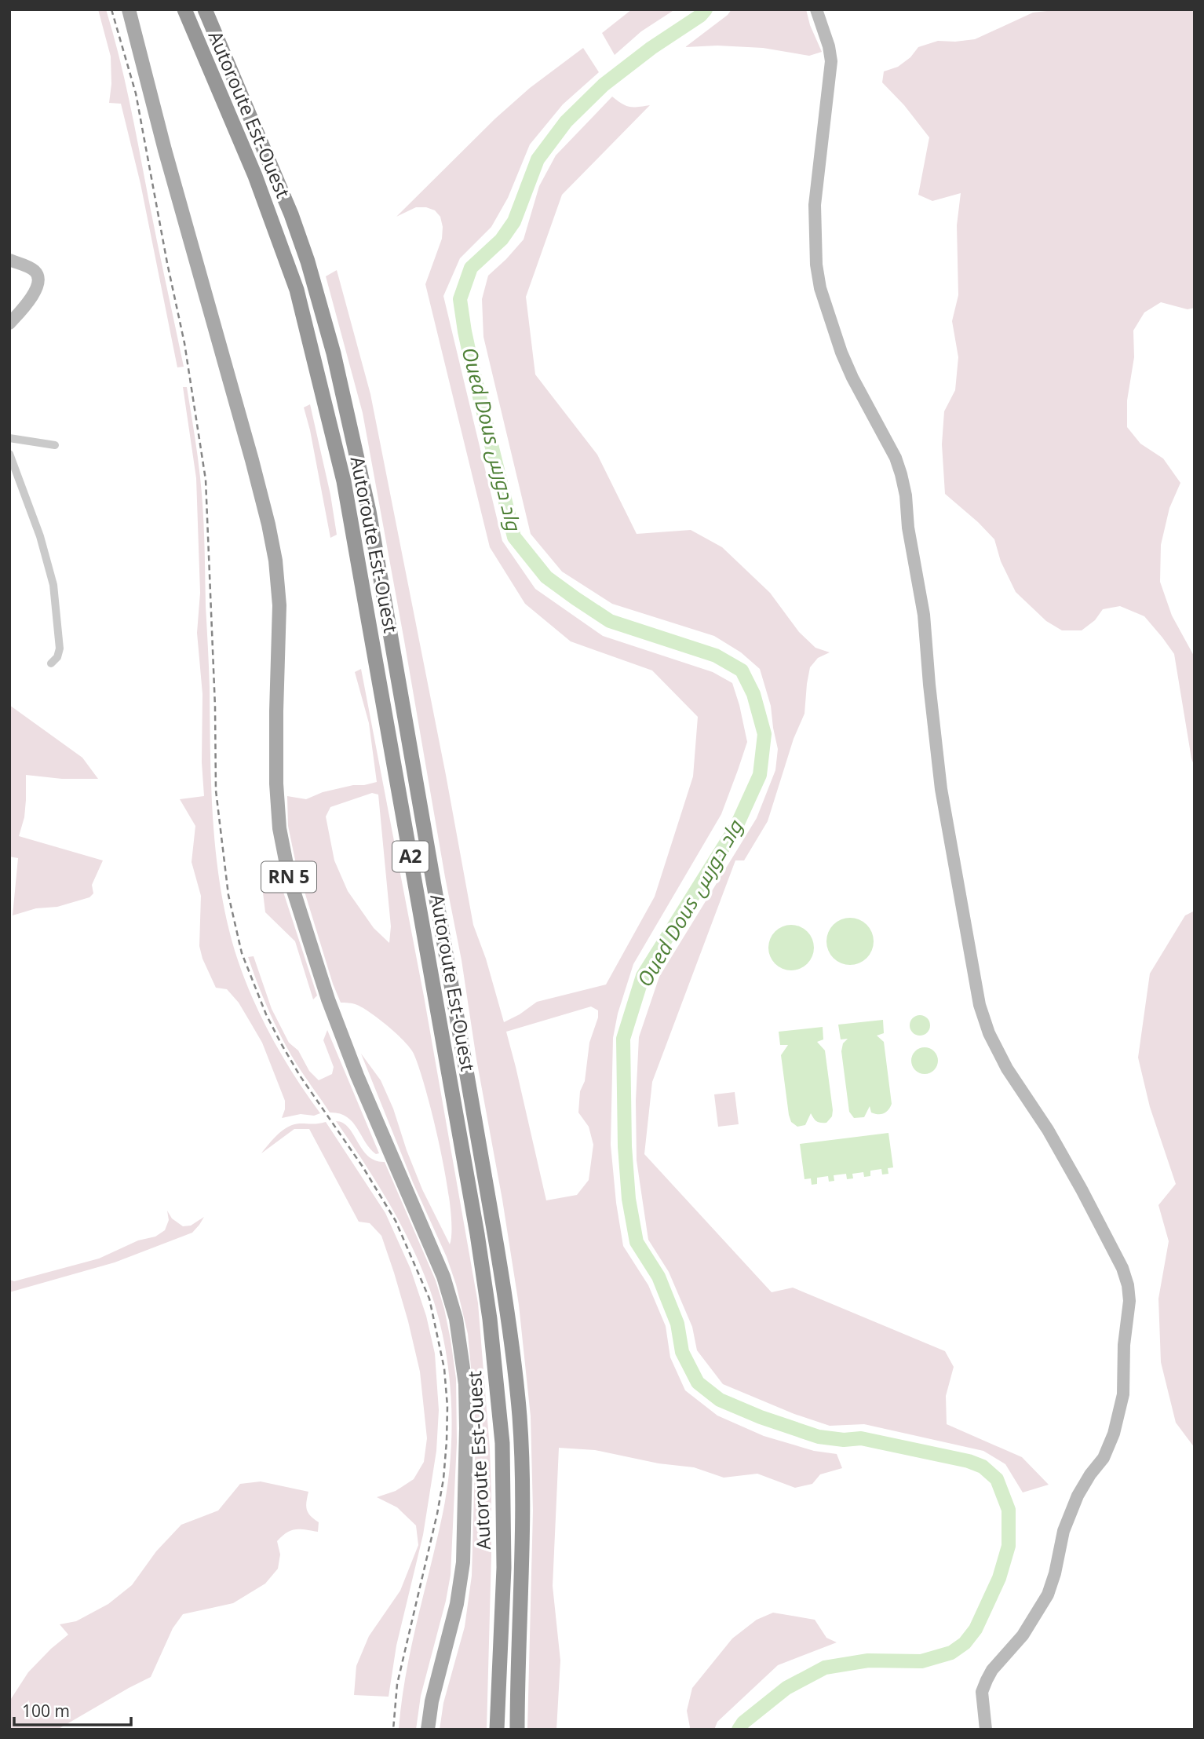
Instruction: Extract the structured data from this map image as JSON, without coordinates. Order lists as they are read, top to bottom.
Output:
{
  "streets": {
    "highway": ["Autoroute Est-Ouest", "A2"],
    "main road": ["RN 5"]
  },
  "water": ["Oued Dous واد دورس"],
  "scale_bar": "100 m"
}
